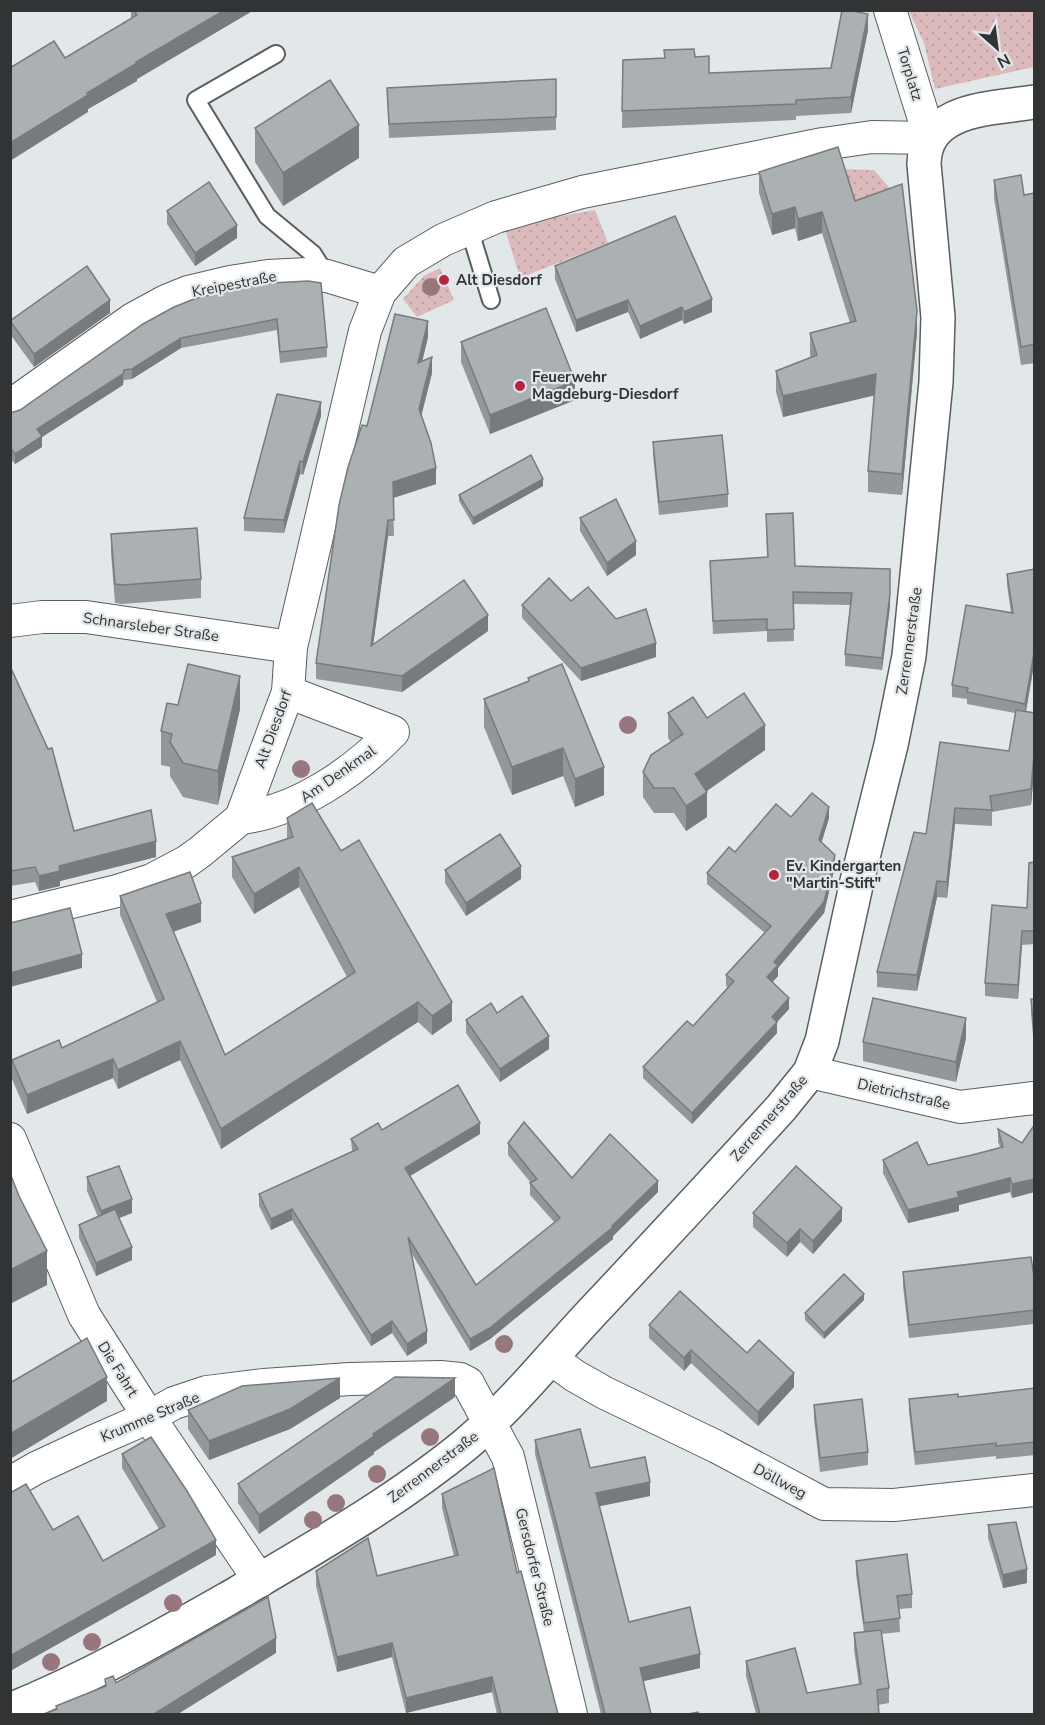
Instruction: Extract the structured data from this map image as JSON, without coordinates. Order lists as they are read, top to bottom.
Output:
{
  "streets": {
    "main road": ["Zerrennerstraße"],
    "street": [
      "Torplatz",
      "Kreipestraße",
      "Schnarsleber Straße",
      "Alt Diesdorf",
      "Am Denkmal",
      "Dietrichstraße",
      "Die Fahrt",
      "Krumme Straße",
      "Döllweg",
      "Gersdorfer Straße"
    ]
  },
  "crossings": [
    ["Torplatz", "Zerrennerstraße"],
    ["Torplatz", "Alt Diesdorf"],
    ["Kreipestraße", "Alt Diesdorf"],
    ["Schnarsleber Straße", "Alt Diesdorf"],
    ["Zerrennerstraße", "Alt Diesdorf"],
    ["Zerrennerstraße", "Dietrichstraße"],
    ["Zerrennerstraße", "Die Fahrt"],
    ["Zerrennerstraße", "Krumme Straße"],
    ["Zerrennerstraße", "Döllweg"],
    ["Zerrennerstraße", "Gersdorfer Straße"],
    ["Alt Diesdorf", "Am Denkmal"],
    ["Die Fahrt", "Krumme Straße"],
    ["Krumme Straße", "Gersdorfer Straße"]
  ],
  "places": ["Alt Diesdorf", "Feuerwehr Magdeburg-Diesdorf", "Ev. Kindergarten \"Martin-Stift\""],
  "north": "bottom right"
}
